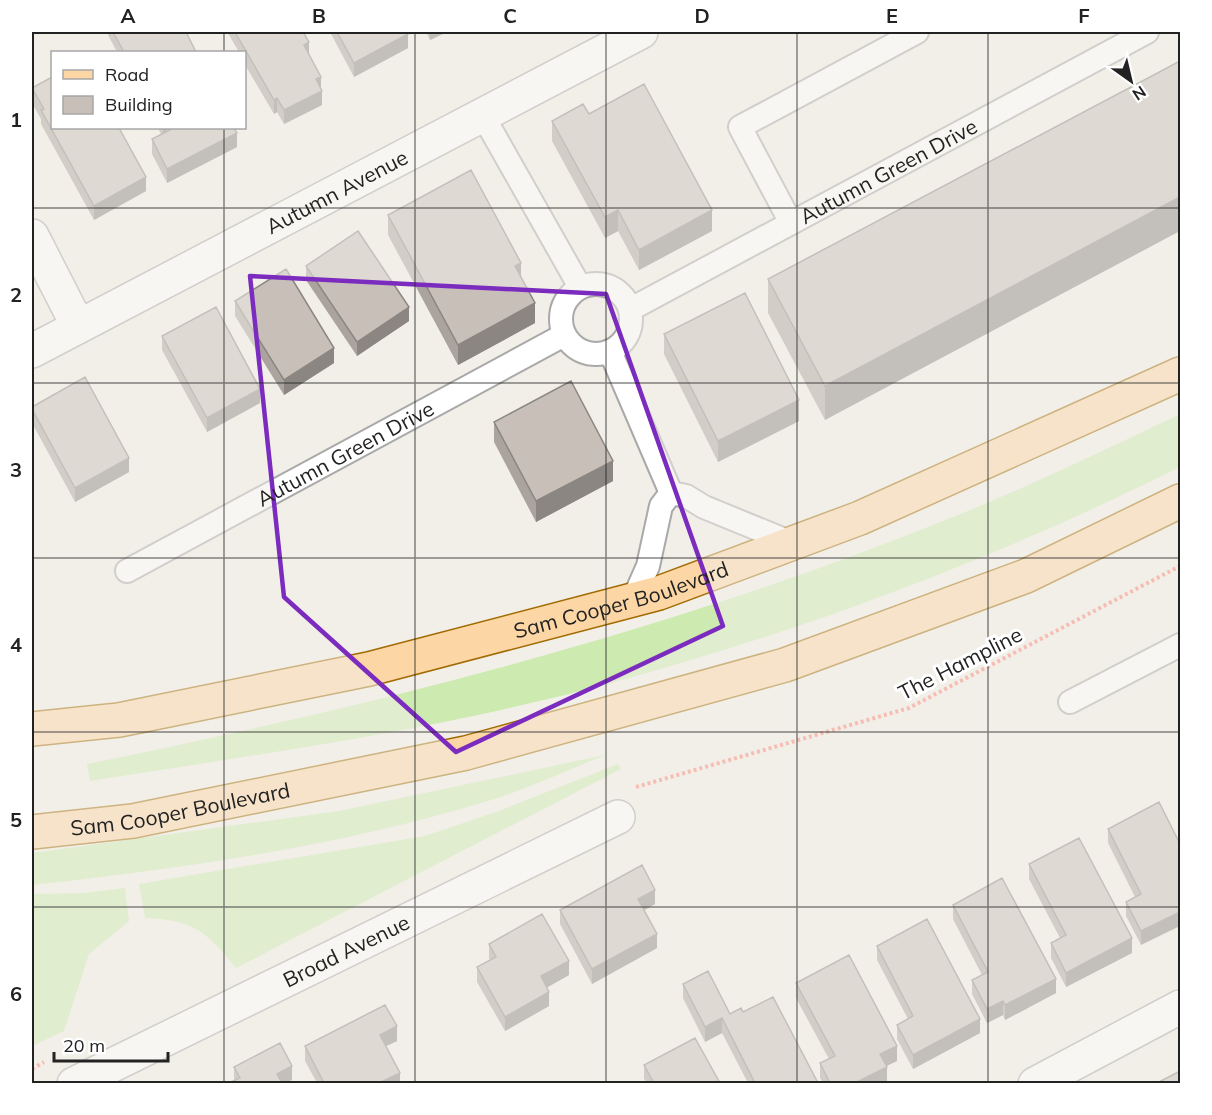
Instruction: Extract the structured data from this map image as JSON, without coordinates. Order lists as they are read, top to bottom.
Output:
{
  "streets": {
    "main road": ["Sam Cooper Boulevard"],
    "street": ["Autumn Avenue", "Broad Avenue"],
    "lane": ["Autumn Green Drive"],
    "path": ["The Hampline"]
  },
  "legend": ["Road", "Building"],
  "scale_bar": "20 m",
  "north": "bottom right",
  "grid": {
    "columns": [
      "A",
      "B",
      "C",
      "D",
      "E",
      "F"
    ],
    "rows": [
      "1",
      "2",
      "3",
      "4",
      "5",
      "6"
    ]
  }
}
